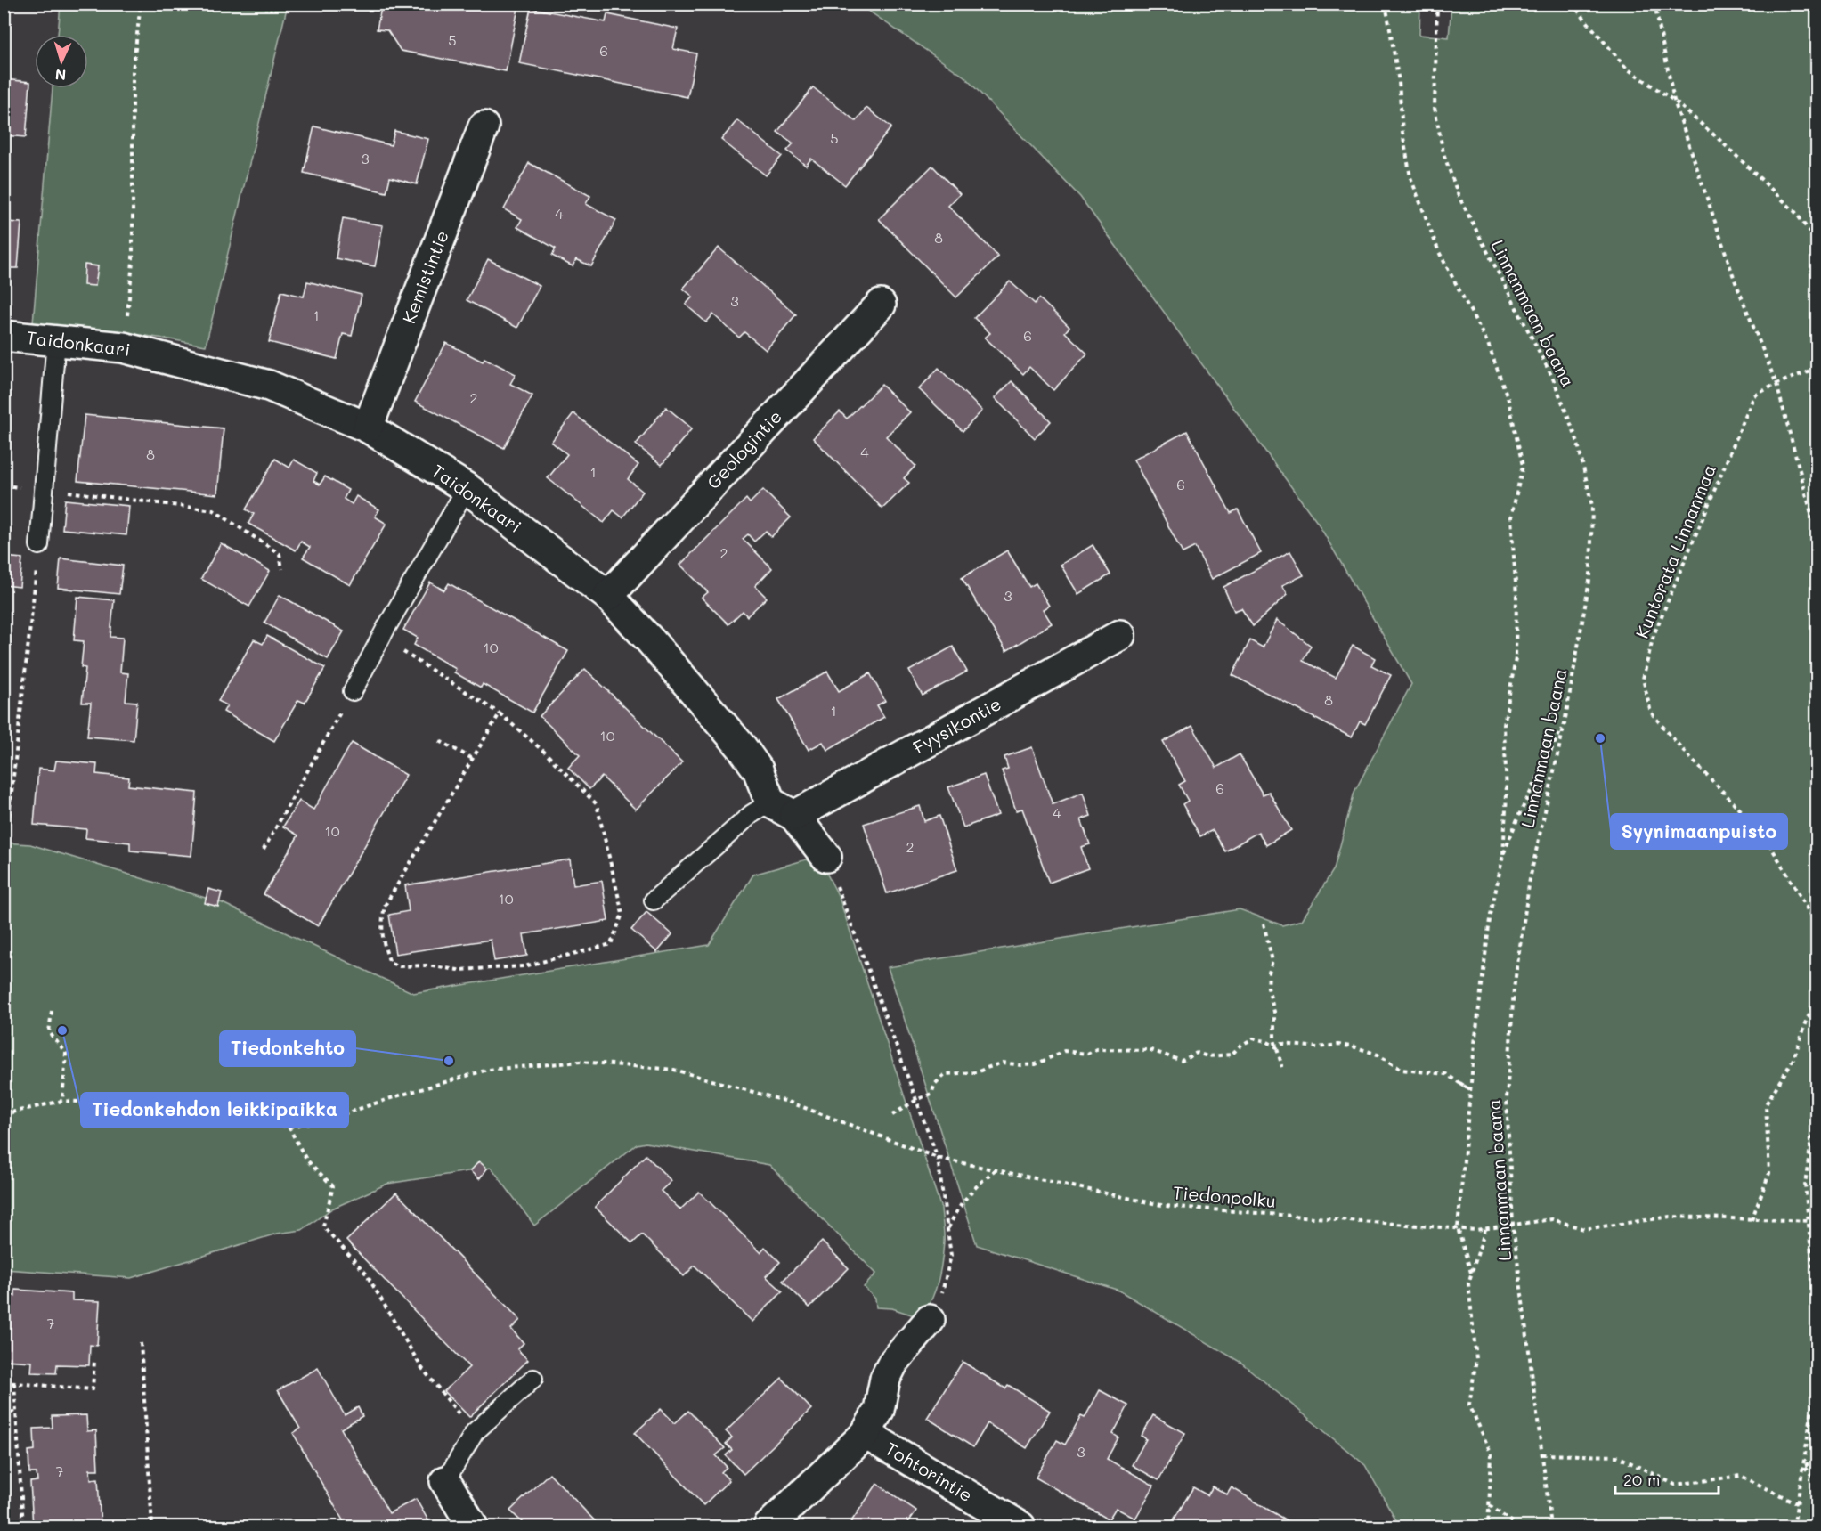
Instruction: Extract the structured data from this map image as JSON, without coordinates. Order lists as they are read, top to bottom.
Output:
{
  "streets": {
    "street": [
      "Kemistintie",
      "Taidonkaari",
      "Geologintie",
      "Fyysikontie",
      "Tohtorintie"
    ],
    "path": ["Linnanmaan baana", "Kuntorata Linnanmaa", "Tiedonpolku"]
  },
  "crossings": [
    ["Kemistintie", "Taidonkaari"],
    ["Linnanmaan baana", "Tiedonpolku"],
    ["Taidonkaari", "Geologintie"],
    ["Taidonkaari", "Fyysikontie"]
  ],
  "places": ["Syynimaanpuisto", "Tiedonkehdon leikkipaikka", "Tiedonkehto"],
  "house_numbers": [
    "5",
    "6",
    "5",
    "3",
    "4",
    "8",
    "3",
    "1",
    "6",
    "2",
    "4",
    "8",
    "1",
    "6",
    "2",
    "3",
    "10",
    "8",
    "1",
    "10",
    "6",
    "4",
    "10",
    "2",
    "10",
    "7",
    "3",
    "7"
  ],
  "scale_bar": "20 m",
  "north": "bottom"
}
